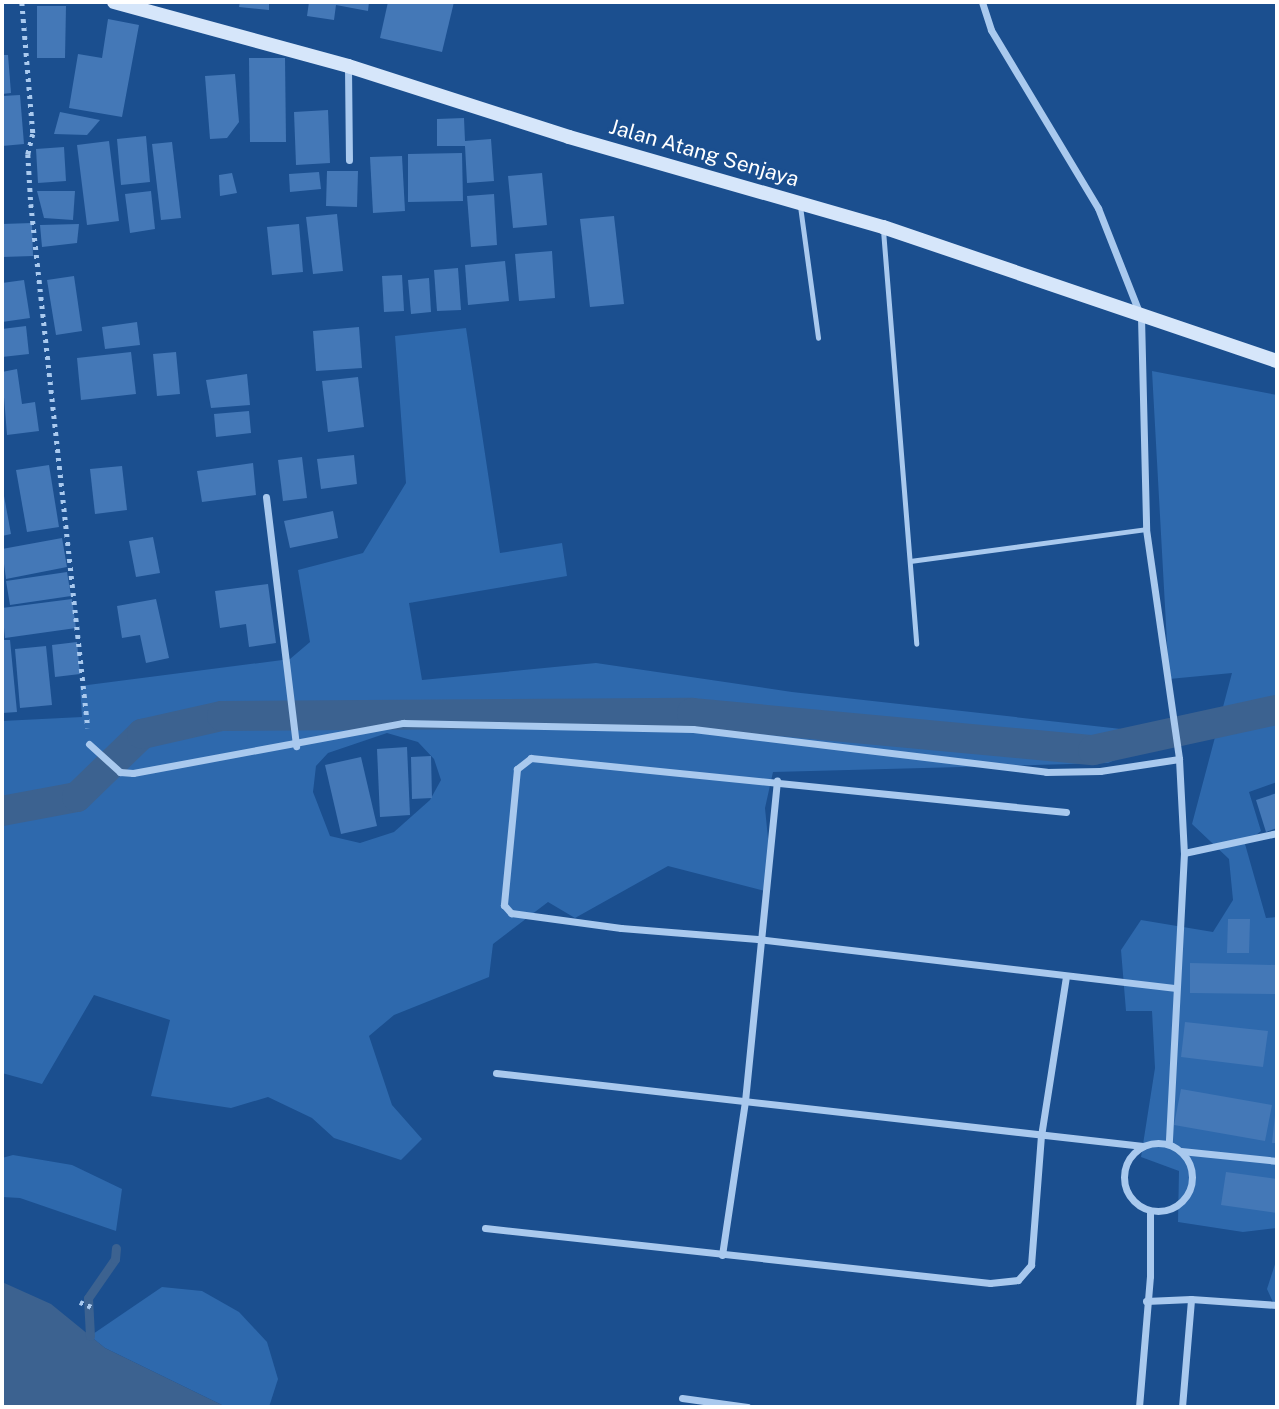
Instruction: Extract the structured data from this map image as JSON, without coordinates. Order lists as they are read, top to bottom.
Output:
{
  "streets": {
    "main road": ["Jalan Atang Senjaya"]
  }
}
